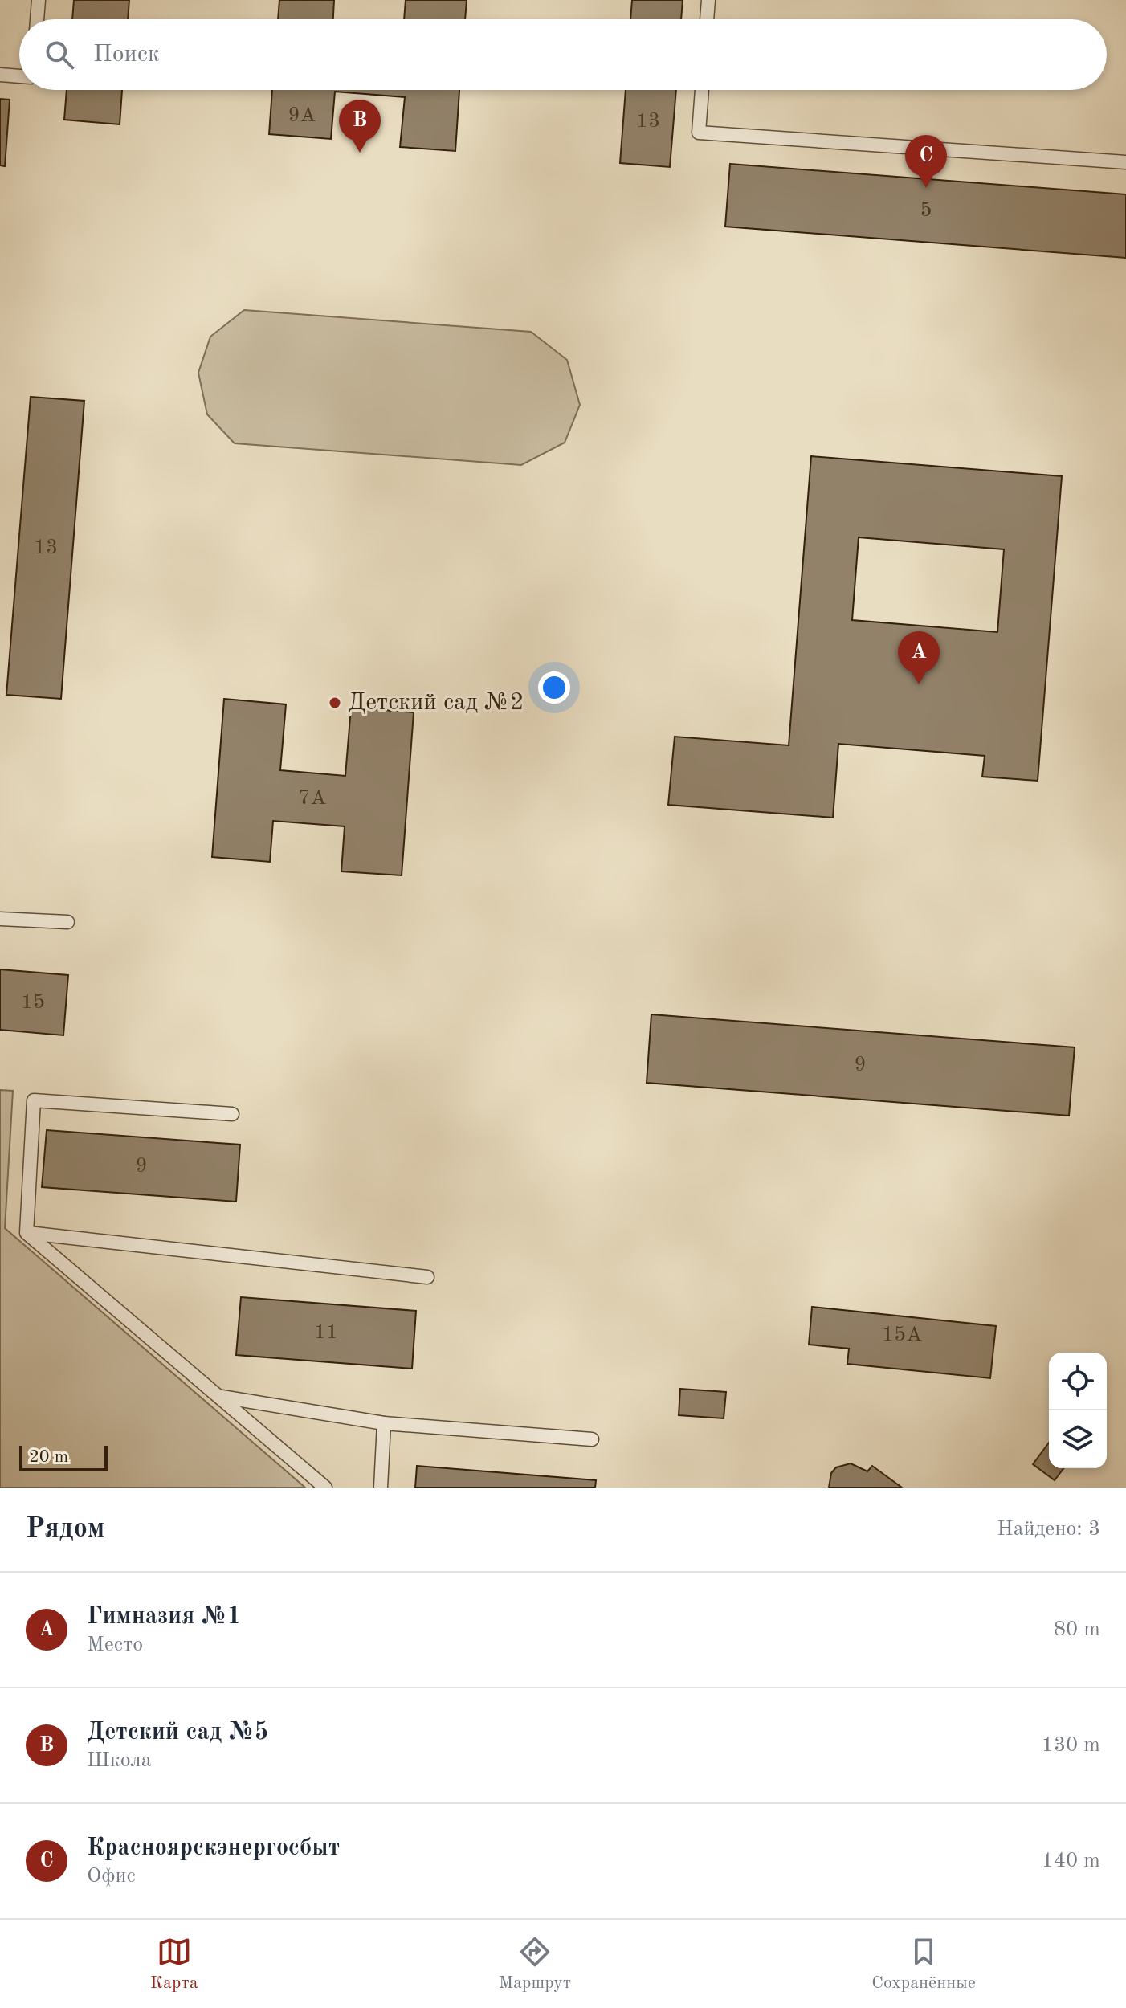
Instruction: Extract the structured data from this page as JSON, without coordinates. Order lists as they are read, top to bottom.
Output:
{
  "places": ["Детский сад №2"],
  "house_numbers": [
    "9А",
    "13",
    "5",
    "13",
    "7А",
    "15",
    "9",
    "9",
    "11",
    "15А"
  ],
  "scale_bar": "20 m",
  "page": {
    "search": "Поиск",
    "pins": ["B", "C", "A"],
    "scale": "20 m",
    "heading": ["Рядом", "Найдено: 3"],
    "list": [
      {
        "mark": "A",
        "name": "Гимназия №1",
        "note": "Место",
        "value": "80 m"
      },
      {
        "mark": "B",
        "name": "Детский сад №5",
        "note": "Школа",
        "value": "130 m"
      },
      {
        "mark": "C",
        "name": "Красноярскэнергосбыт",
        "note": "Офис",
        "value": "140 m"
      }
    ],
    "nav": ["Карта", "Маршрут", "Сохранённые"]
  }
}
